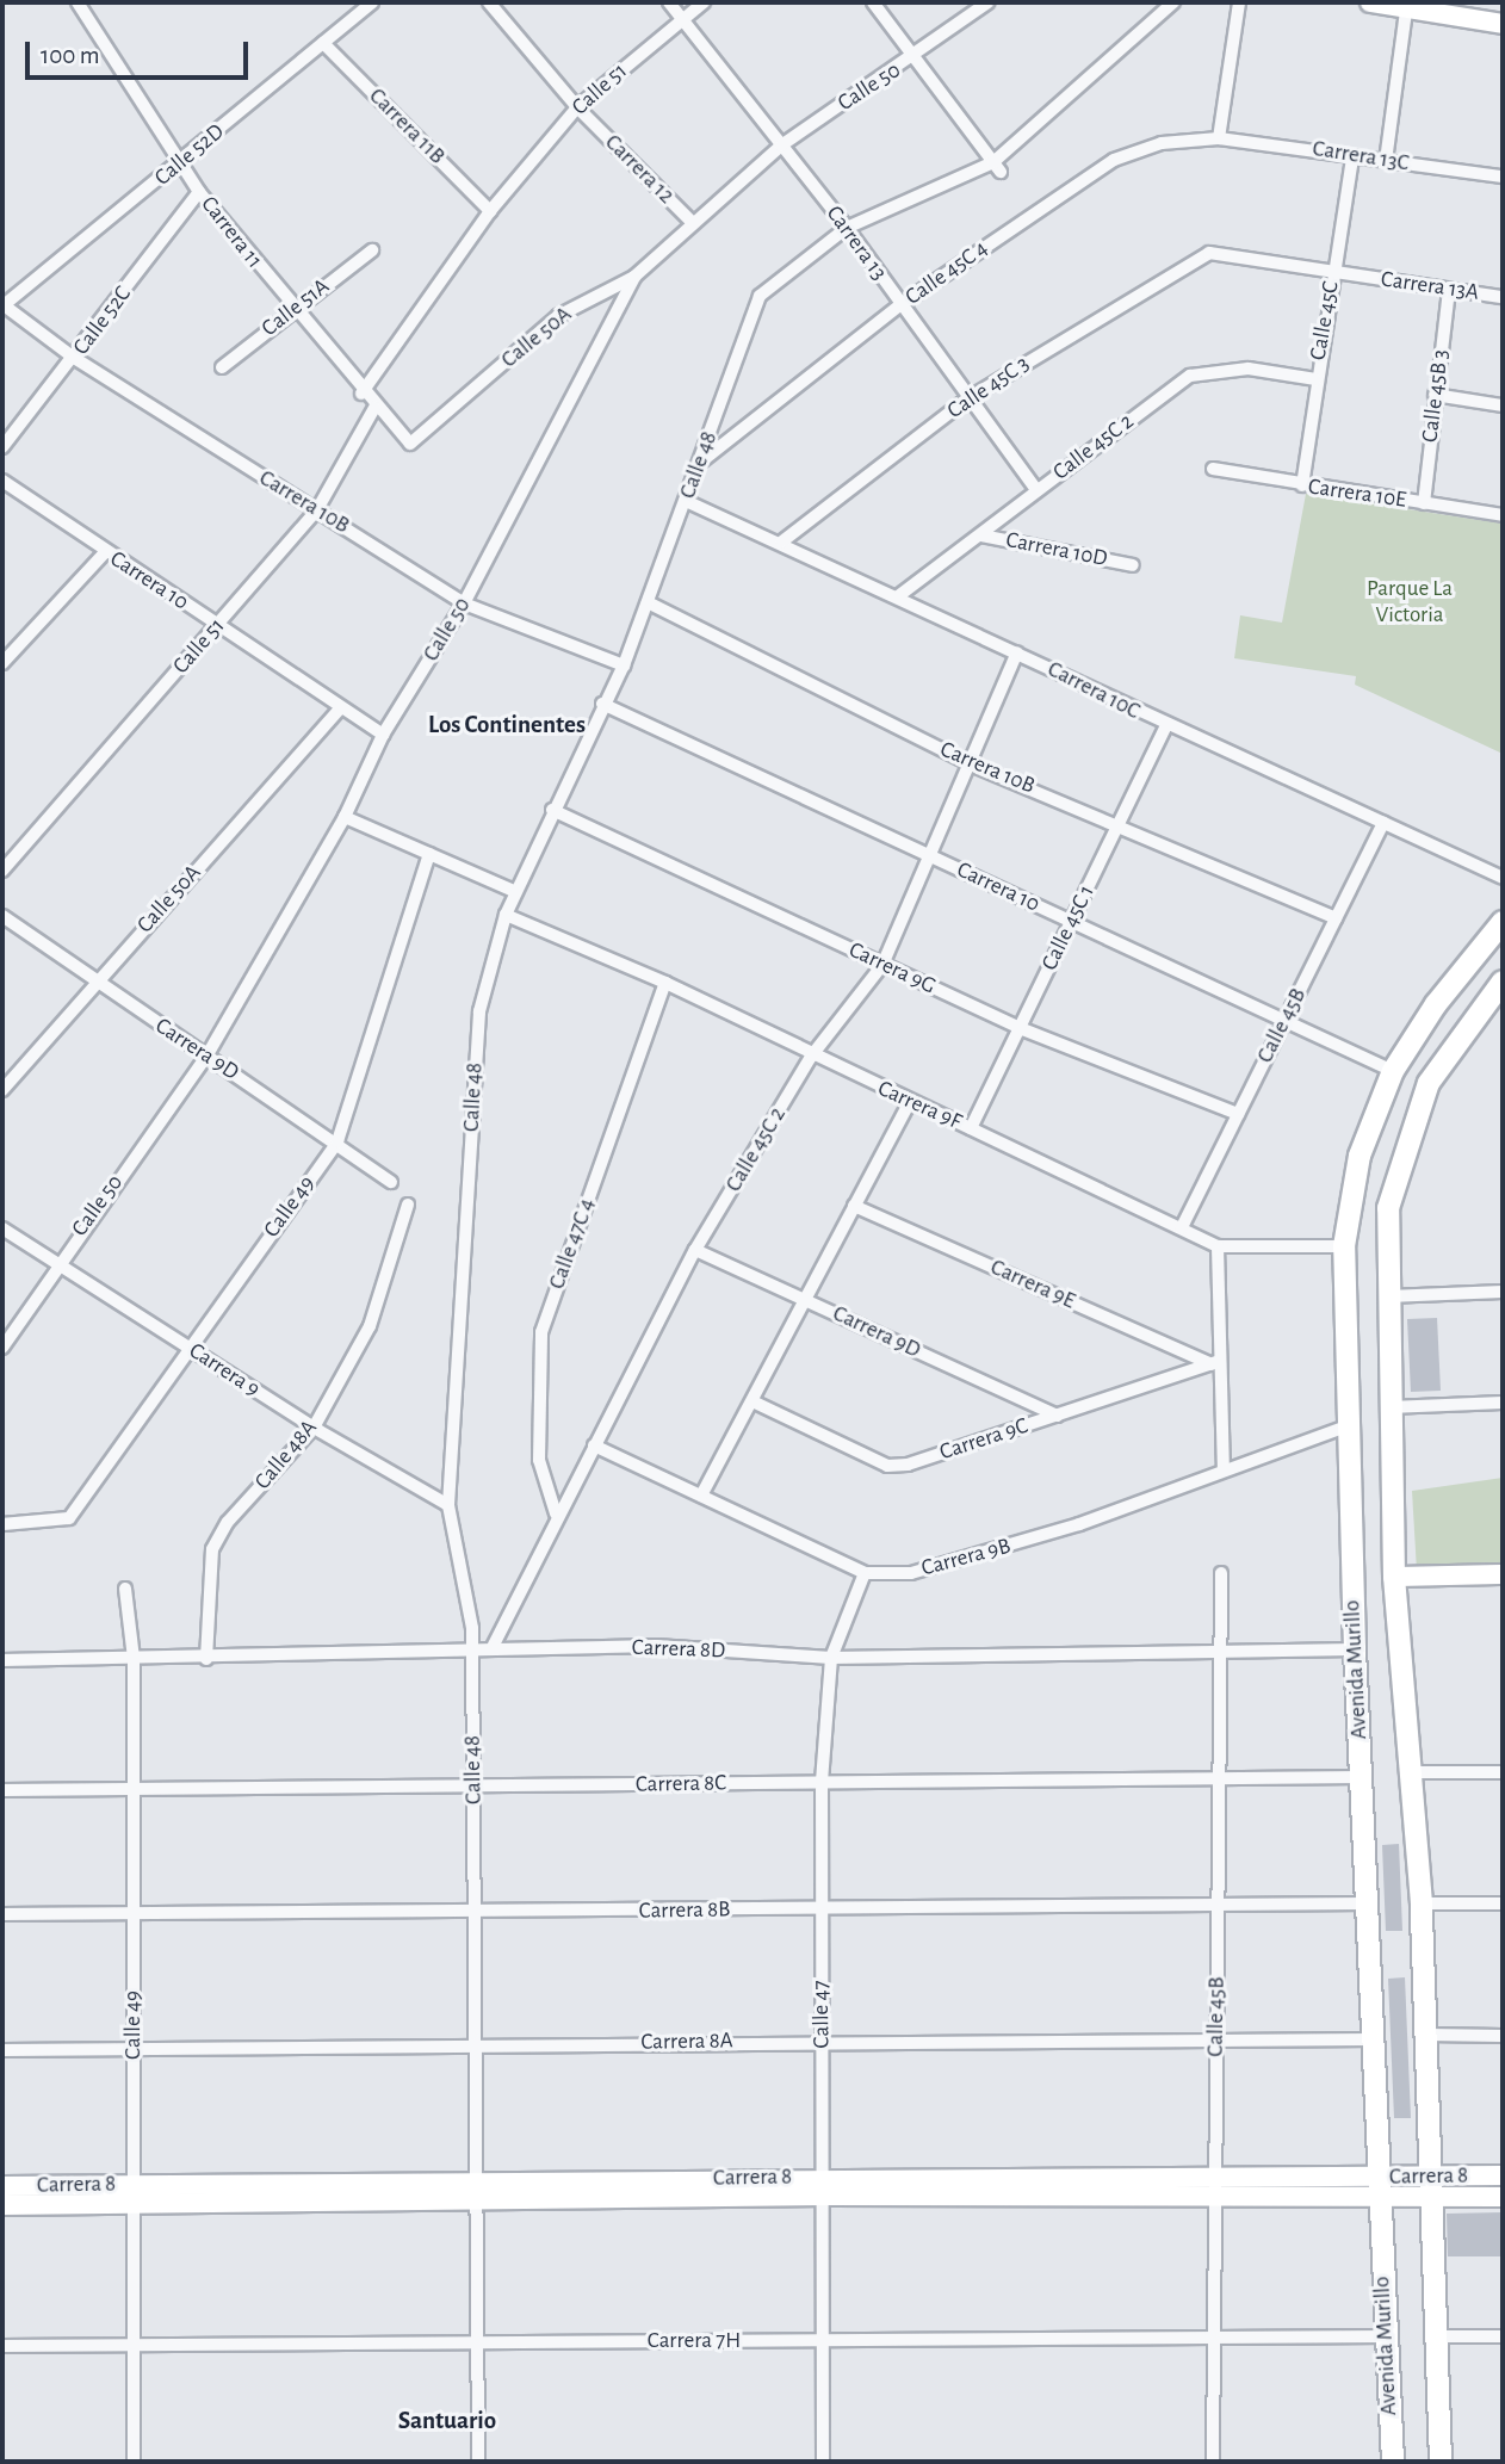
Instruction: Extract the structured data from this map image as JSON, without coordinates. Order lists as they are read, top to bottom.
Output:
{
  "streets": {
    "main road": ["Avenida Murillo"],
    "street": [
      "Calle 50",
      "Calle 51",
      "Carrera 11B",
      "Calle 52D",
      "Carrera 13C",
      "Carrera 12",
      "Carrera 11",
      "Carrera 13",
      "Calle 45C 4",
      "Carrera 13A",
      "Calle 51A",
      "Calle 52C",
      "Calle 45C",
      "Calle 50A",
      "Calle 45C 3",
      "Calle 45B 3",
      "Calle 45C 2",
      "Calle 48",
      "Carrera 10E",
      "Carrera 10B",
      "Carrera 10D",
      "Carrera 10",
      "Carrera 10C",
      "Calle 45C 1",
      "Carrera 9G",
      "Calle 45B",
      "Carrera 9D",
      "Carrera 9F",
      "Calle 49",
      "Calle 47C 4",
      "Carrera 9E",
      "Carrera 9",
      "Carrera 9C",
      "Calle 48A",
      "Carrera 9B",
      "Carrera 8D",
      "Carrera 8C",
      "Carrera 8B",
      "Calle 47",
      "Carrera 8A",
      "Carrera 8",
      "Carrera 7H"
    ]
  },
  "crossings": [
    ["Calle 50", "Carrera 12"],
    ["Calle 50", "Carrera 13"],
    ["Calle 50", "Calle 50A"],
    ["Calle 50", "Carrera 10B"],
    ["Calle 50", "Carrera 10"],
    ["Calle 50", "Carrera 9D"],
    ["Calle 50", "Carrera 9"],
    ["Calle 51", "Carrera 11B"],
    ["Calle 51", "Carrera 12"],
    ["Calle 51", "Carrera 11"],
    ["Calle 51", "Carrera 13"],
    ["Calle 51", "Carrera 10B"],
    ["Calle 51", "Carrera 10"],
    ["Carrera 11B", "Calle 52D"],
    ["Calle 52D", "Carrera 11"],
    ["Calle 52D", "Carrera 10B"],
    ["Carrera 13C", "Calle 45C 4"],
    ["Carrera 13C", "Calle 45C"],
    ["Carrera 11", "Calle 51A"],
    ["Carrera 11", "Calle 52C"],
    ["Carrera 11", "Calle 50A"],
    ["Carrera 13", "Calle 45C 4"],
    ["Carrera 13", "Calle 45C 3"],
    ["Carrera 13", "Calle 45C 2"],
    ["Carrera 13", "Calle 48"],
    ["Calle 45C 4", "Calle 48"],
    ["Carrera 13A", "Calle 45C"],
    ["Carrera 13A", "Calle 45C 3"],
    ["Carrera 13A", "Calle 45B 3"],
    ["Calle 52C", "Carrera 10B"],
    ["Calle 45C", "Calle 45C 2"],
    ["Calle 45C", "Carrera 10E"],
    ["Calle 50A", "Carrera 10"],
    ["Calle 50A", "Carrera 9D"],
    ["Calle 45C 3", "Carrera 10C"],
    ["Calle 45B 3", "Carrera 10E"],
    ["Calle 45C 2", "Carrera 10B"],
    ["Calle 45C 2", "Carrera 10D"],
    ["Calle 45C 2", "Carrera 10"],
    ["Calle 45C 2", "Carrera 10C"],
    ["Calle 45C 2", "Carrera 9G"],
    ["Calle 45C 2", "Carrera 9D"],
    ["Calle 45C 2", "Carrera 9F"],
    ["Calle 45C 2", "Calle 47C 4"],
    ["Calle 45C 2", "Carrera 9B"],
    ["Calle 45C 2", "Carrera 8D"],
    ["Calle 48", "Carrera 10B"],
    ["Calle 48", "Carrera 10"],
    ["Calle 48", "Carrera 10C"],
    ["Calle 48", "Carrera 9G"],
    ["Calle 48", "Carrera 9F"],
    ["Calle 48", "Carrera 9"],
    ["Calle 48", "Carrera 8D"],
    ["Calle 48", "Carrera 8C"],
    ["Calle 48", "Carrera 8B"],
    ["Calle 48", "Carrera 8A"],
    ["Calle 48", "Carrera 8"],
    ["Calle 48", "Carrera 7H"],
    ["Carrera 10B", "Calle 45C 1"],
    ["Carrera 10B", "Calle 45B"],
    ["Carrera 10", "Calle 45C 1"],
    ["Carrera 10", "Calle 45B"],
    ["Carrera 10", "Avenida Murillo"],
    ["Carrera 10C", "Calle 45C 1"],
    ["Carrera 10C", "Calle 45B"],
    ["Calle 45C 1", "Carrera 9G"],
    ["Calle 45C 1", "Carrera 9F"],
    ["Carrera 9G", "Calle 45B"],
    ["Calle 45B", "Carrera 9F"],
    ["Calle 45B", "Carrera 8D"],
    ["Calle 45B", "Carrera 8C"],
    ["Calle 45B", "Carrera 8B"],
    ["Calle 45B", "Carrera 8A"],
    ["Calle 45B", "Carrera 8"],
    ["Calle 45B", "Carrera 7H"],
    ["Carrera 9D", "Calle 49"],
    ["Carrera 9D", "Carrera 9C"],
    ["Carrera 9F", "Calle 47C 4"],
    ["Carrera 9F", "Avenida Murillo"],
    ["Calle 49", "Carrera 9"],
    ["Calle 49", "Carrera 8D"],
    ["Calle 49", "Carrera 8C"],
    ["Calle 49", "Carrera 8B"],
    ["Calle 49", "Carrera 8A"],
    ["Calle 49", "Carrera 8"],
    ["Calle 49", "Carrera 7H"],
    ["Carrera 9E", "Carrera 9C"],
    ["Carrera 9", "Calle 48A"],
    ["Calle 48A", "Carrera 8D"],
    ["Carrera 9B", "Avenida Murillo"],
    ["Carrera 9B", "Calle 47"],
    ["Carrera 8D", "Avenida Murillo"],
    ["Carrera 8D", "Calle 47"],
    ["Avenida Murillo", "Carrera 8C"],
    ["Avenida Murillo", "Carrera 8B"],
    ["Avenida Murillo", "Carrera 8A"],
    ["Avenida Murillo", "Carrera 8"],
    ["Avenida Murillo", "Carrera 7H"],
    ["Carrera 8C", "Calle 47"],
    ["Carrera 8B", "Calle 47"],
    ["Calle 47", "Carrera 8A"],
    ["Calle 47", "Carrera 8"],
    ["Calle 47", "Carrera 7H"]
  ],
  "districts": ["Los Continentes", "Santuario"],
  "parks": ["Parque La Victoria"],
  "scale_bar": "100 m"
}
